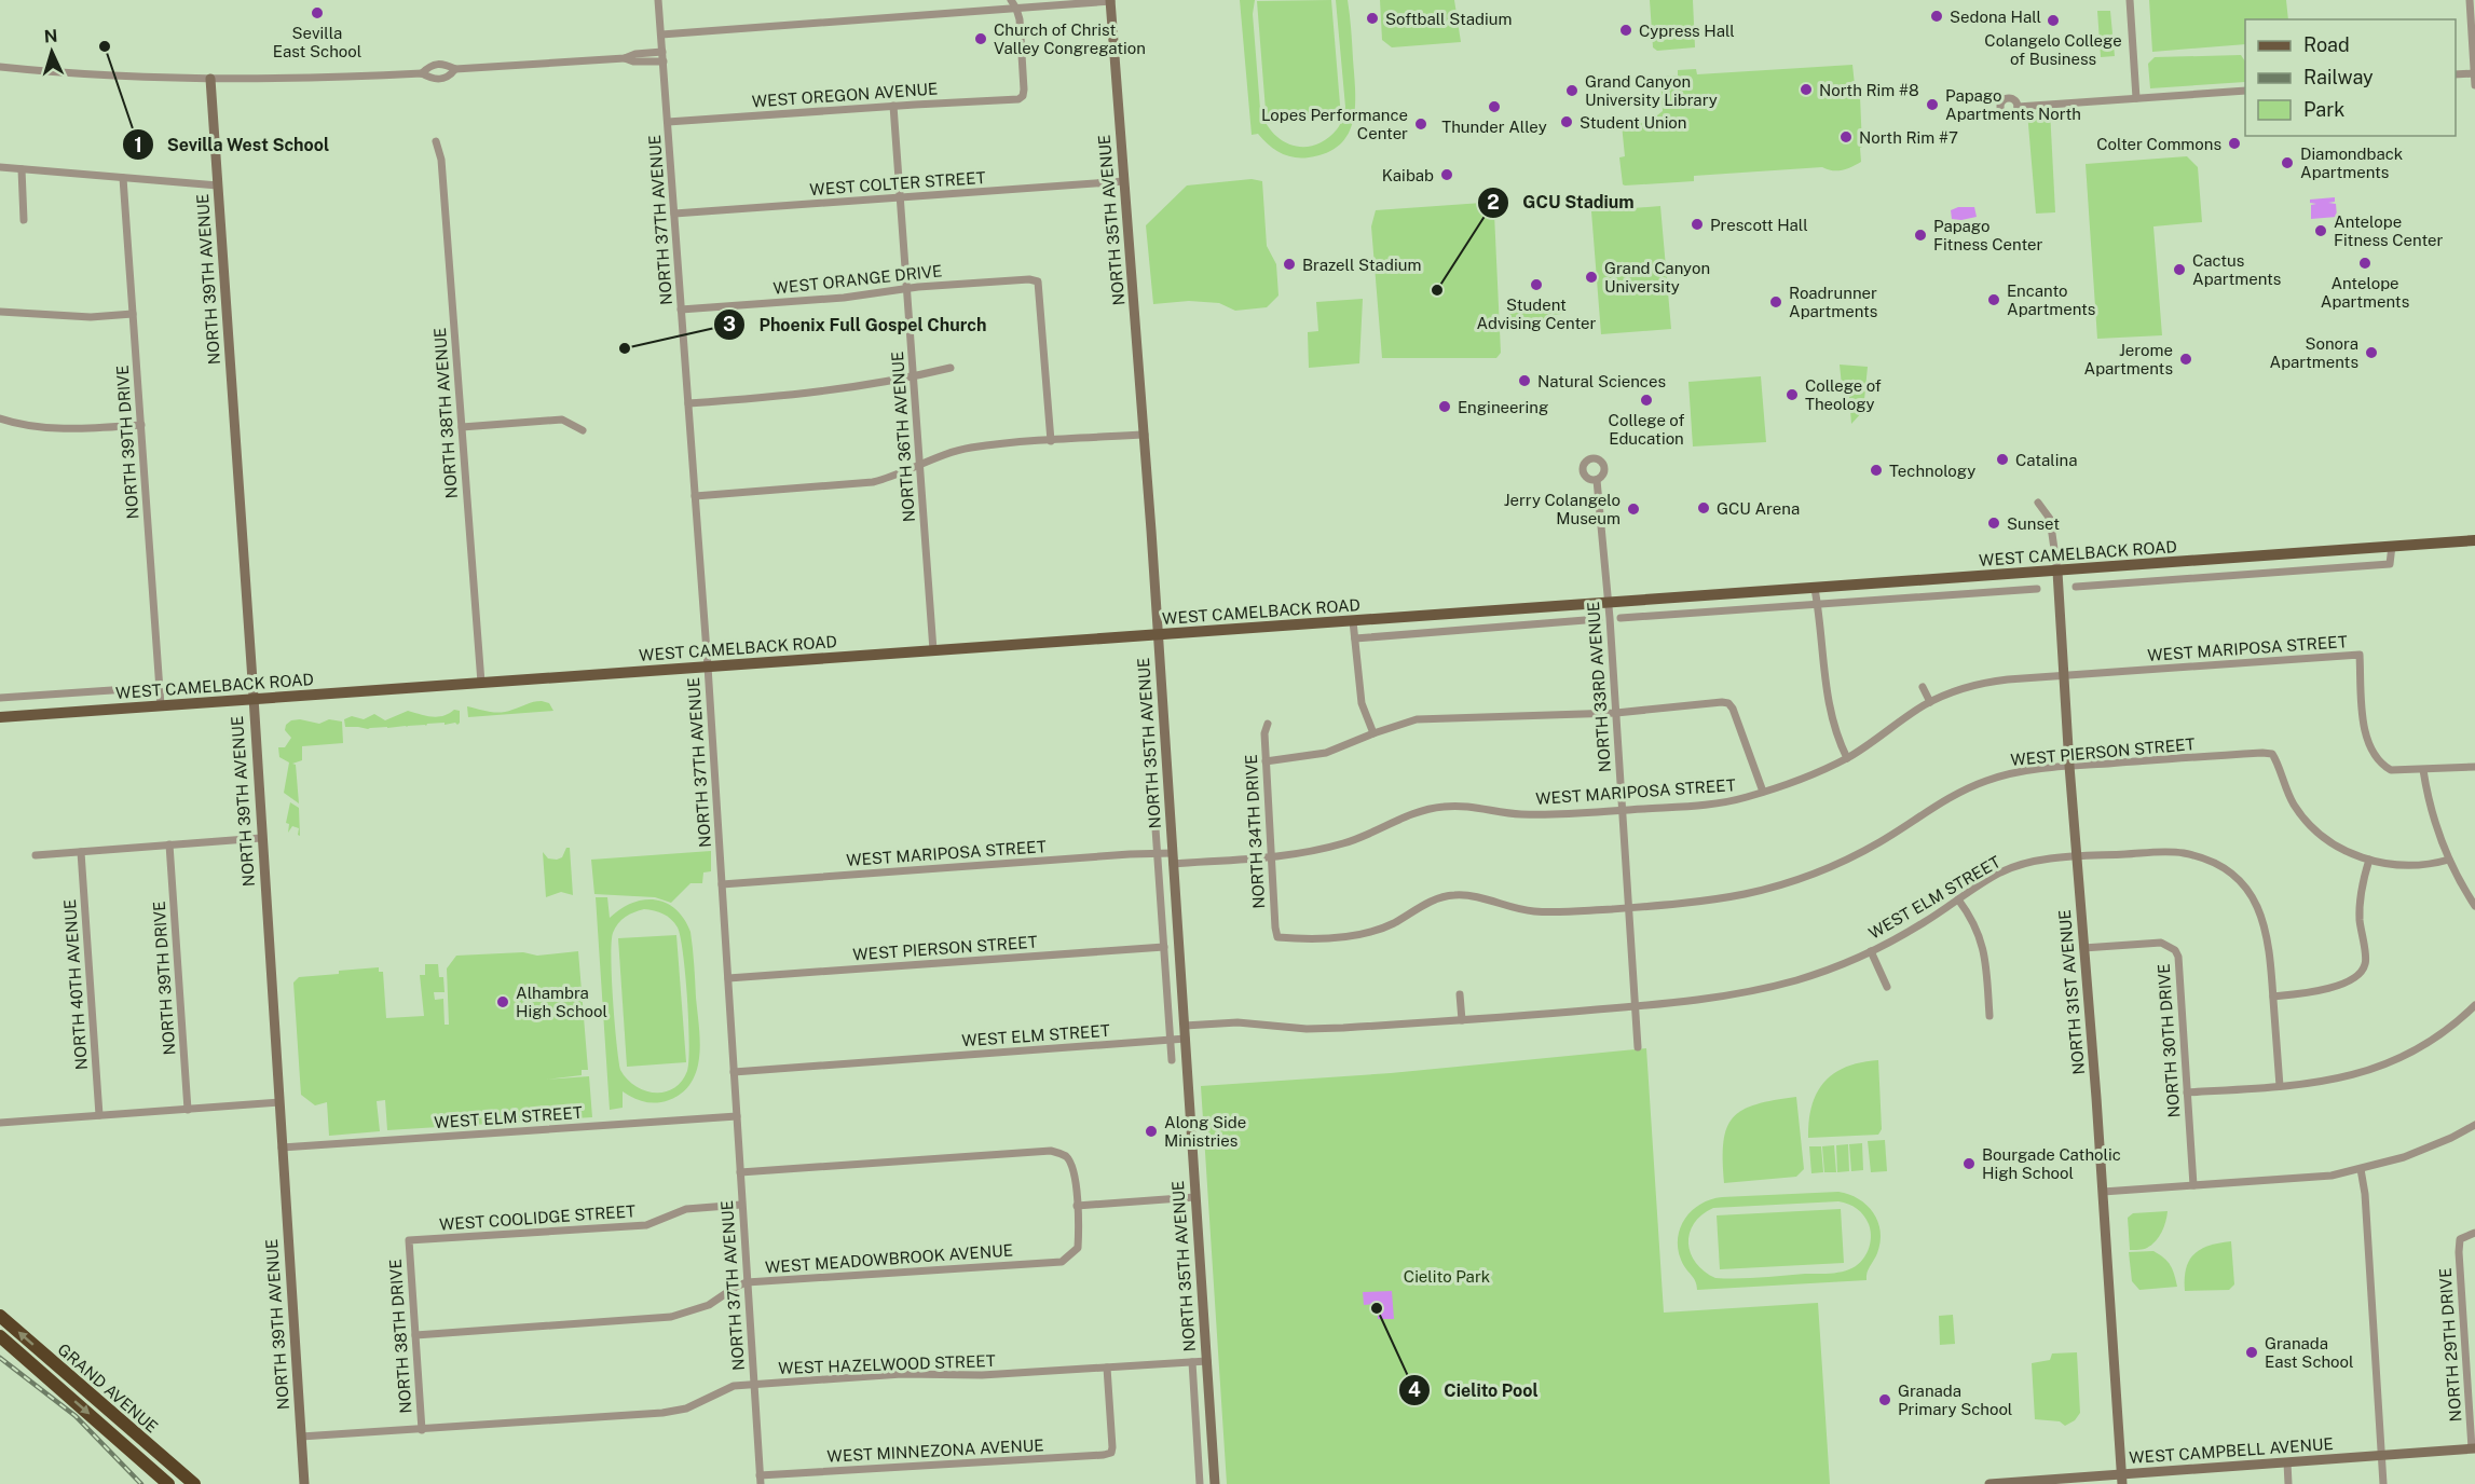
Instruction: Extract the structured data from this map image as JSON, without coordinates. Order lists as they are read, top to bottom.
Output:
{
  "streets": {
    "highway": ["GRAND AVENUE"],
    "main road": ["WEST CAMELBACK ROAD"],
    "street": [
      "WEST OREGON AVENUE",
      "WEST COLTER STREET",
      "NORTH 37TH AVENUE",
      "NORTH 35TH AVENUE",
      "NORTH 39TH AVENUE",
      "WEST ORANGE DRIVE",
      "NORTH 38TH AVENUE",
      "NORTH 36TH AVENUE",
      "NORTH 39TH DRIVE",
      "WEST MARIPOSA STREET",
      "NORTH 33RD AVENUE",
      "WEST PIERSON STREET",
      "NORTH 34TH DRIVE",
      "WEST ELM STREET",
      "NORTH 40TH AVENUE",
      "NORTH 31ST AVENUE",
      "NORTH 30TH DRIVE",
      "WEST COOLIDGE STREET",
      "WEST MEADOWBROOK AVENUE",
      "NORTH 38TH DRIVE",
      "NORTH 29TH DRIVE",
      "WEST HAZELWOOD STREET",
      "WEST MINNEZONA AVENUE",
      "WEST CAMPBELL AVENUE"
    ]
  },
  "crossings": [
    ["WEST OREGON AVENUE", "NORTH 37TH AVENUE"],
    ["WEST OREGON AVENUE", "NORTH 36TH AVENUE"],
    ["WEST COLTER STREET", "NORTH 37TH AVENUE"],
    ["WEST COLTER STREET", "NORTH 35TH AVENUE"],
    ["WEST COLTER STREET", "NORTH 36TH AVENUE"],
    ["NORTH 37TH AVENUE", "WEST ORANGE DRIVE"],
    ["NORTH 37TH AVENUE", "WEST CAMELBACK ROAD"],
    ["NORTH 37TH AVENUE", "WEST MARIPOSA STREET"],
    ["NORTH 37TH AVENUE", "WEST PIERSON STREET"],
    ["NORTH 37TH AVENUE", "WEST ELM STREET"],
    ["NORTH 37TH AVENUE", "WEST COOLIDGE STREET"],
    ["NORTH 37TH AVENUE", "WEST MEADOWBROOK AVENUE"],
    ["NORTH 37TH AVENUE", "WEST HAZELWOOD STREET"],
    ["NORTH 37TH AVENUE", "WEST MINNEZONA AVENUE"],
    ["NORTH 35TH AVENUE", "WEST CAMELBACK ROAD"],
    ["NORTH 35TH AVENUE", "WEST MARIPOSA STREET"],
    ["NORTH 35TH AVENUE", "WEST PIERSON STREET"],
    ["NORTH 35TH AVENUE", "WEST ELM STREET"],
    ["NORTH 35TH AVENUE", "WEST HAZELWOOD STREET"],
    ["NORTH 39TH AVENUE", "WEST CAMELBACK ROAD"],
    ["NORTH 39TH AVENUE", "WEST ELM STREET"],
    ["NORTH 39TH AVENUE", "WEST HAZELWOOD STREET"],
    ["WEST ORANGE DRIVE", "NORTH 36TH AVENUE"],
    ["NORTH 38TH AVENUE", "WEST CAMELBACK ROAD"],
    ["NORTH 36TH AVENUE", "WEST CAMELBACK ROAD"],
    ["NORTH 39TH DRIVE", "WEST CAMELBACK ROAD"],
    ["WEST CAMELBACK ROAD", "NORTH 33RD AVENUE"],
    ["WEST CAMELBACK ROAD", "NORTH 31ST AVENUE"],
    ["WEST MARIPOSA STREET", "NORTH 33RD AVENUE"],
    ["WEST MARIPOSA STREET", "NORTH 34TH DRIVE"],
    ["WEST MARIPOSA STREET", "NORTH 31ST AVENUE"],
    ["NORTH 33RD AVENUE", "WEST PIERSON STREET"],
    ["NORTH 33RD AVENUE", "WEST ELM STREET"],
    ["WEST PIERSON STREET", "NORTH 34TH DRIVE"],
    ["WEST PIERSON STREET", "NORTH 31ST AVENUE"],
    ["WEST ELM STREET", "NORTH 31ST AVENUE"],
    ["NORTH 31ST AVENUE", "NORTH 30TH DRIVE"],
    ["NORTH 31ST AVENUE", "WEST CAMPBELL AVENUE"],
    ["WEST COOLIDGE STREET", "NORTH 38TH DRIVE"],
    ["WEST MEADOWBROOK AVENUE", "NORTH 38TH DRIVE"],
    ["NORTH 38TH DRIVE", "WEST HAZELWOOD STREET"],
    ["NORTH 29TH DRIVE", "WEST CAMPBELL AVENUE"],
    ["WEST HAZELWOOD STREET", "WEST MINNEZONA AVENUE"]
  ],
  "parks": ["Cielito Park"],
  "places": [
    "Sevilla East School",
    "Sedona Hall",
    "Softball Stadium",
    "Colangelo College of Business",
    "Cypress Hall",
    "Church of Christ Valley Congregation",
    "Sevilla West School",
    "North Rim #8",
    "Grand Canyon University Library",
    "Papago Apartments North",
    "Thunder Alley",
    "Student Union",
    "Lopes Performance Center",
    "North Rim #7",
    "Colter Commons",
    "Diamondback Apartments",
    "Kaibab",
    "Prescott Hall",
    "Antelope Fitness Center",
    "Papago Fitness Center",
    "Antelope Apartments",
    "Brazell Stadium",
    "Cactus Apartments",
    "Grand Canyon University",
    "Student Advising Center",
    "GCU Stadium",
    "Encanto Apartments",
    "Roadrunner Apartments",
    "Phoenix Full Gospel Church",
    "Sonora Apartments",
    "Jerome Apartments",
    "Natural Sciences",
    "College of Theology",
    "College of Education",
    "Engineering",
    "Catalina",
    "Technology",
    "GCU Arena",
    "Jerry Colangelo Museum",
    "Sunset",
    "Alhambra High School",
    "Along Side Ministries",
    "Bourgade Catholic High School",
    "Cielito Pool",
    "Granada East School",
    "Granada Primary School"
  ],
  "legend": ["Road", "Railway", "Park"],
  "north": "top"
}
